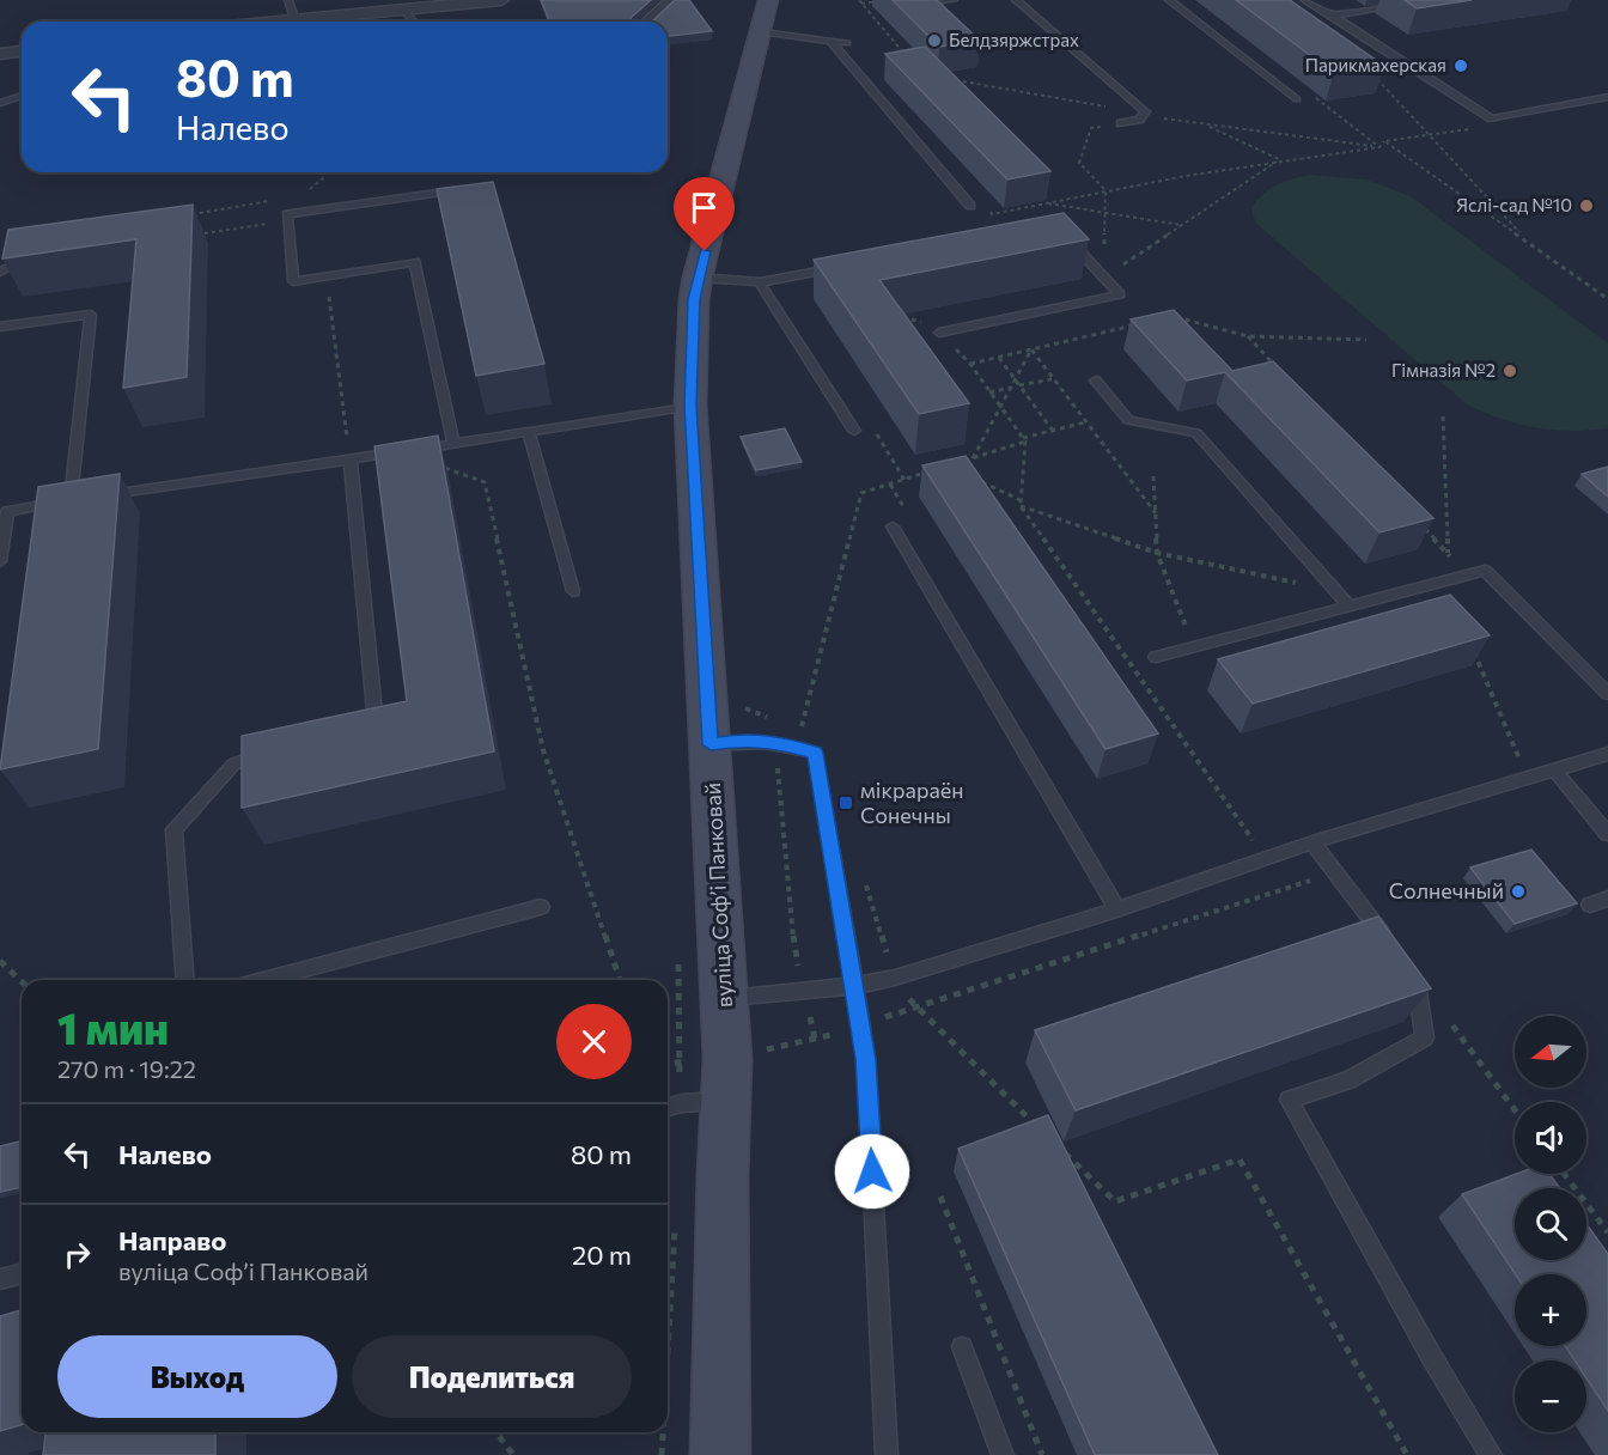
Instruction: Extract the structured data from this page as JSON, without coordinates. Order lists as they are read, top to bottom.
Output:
{
  "streets": {
    "main road": ["вуліца Софʼі Панковай"]
  },
  "places": {
    "other": [
      "Белдзяржстрах",
      "Парикмахерская",
      "Яслі-сад №10",
      "Гімназія №2",
      "Солнечный"
    ],
    "transit": ["мікрараён Сонечны"]
  },
  "north": "left",
  "page": {
    "turn": ["80 m", "Налево"],
    "heading": ["1 мин", "270 m · 19:22"],
    "map_buttons": ["+", "−"],
    "list": [
      {
        "name": "Налево",
        "value": "80 m"
      },
      {
        "name": "Направо",
        "note": "вуліца Софʼі Панковай",
        "value": "20 m"
      }
    ],
    "buttons": ["Выход", "Поделиться"]
  }
}
